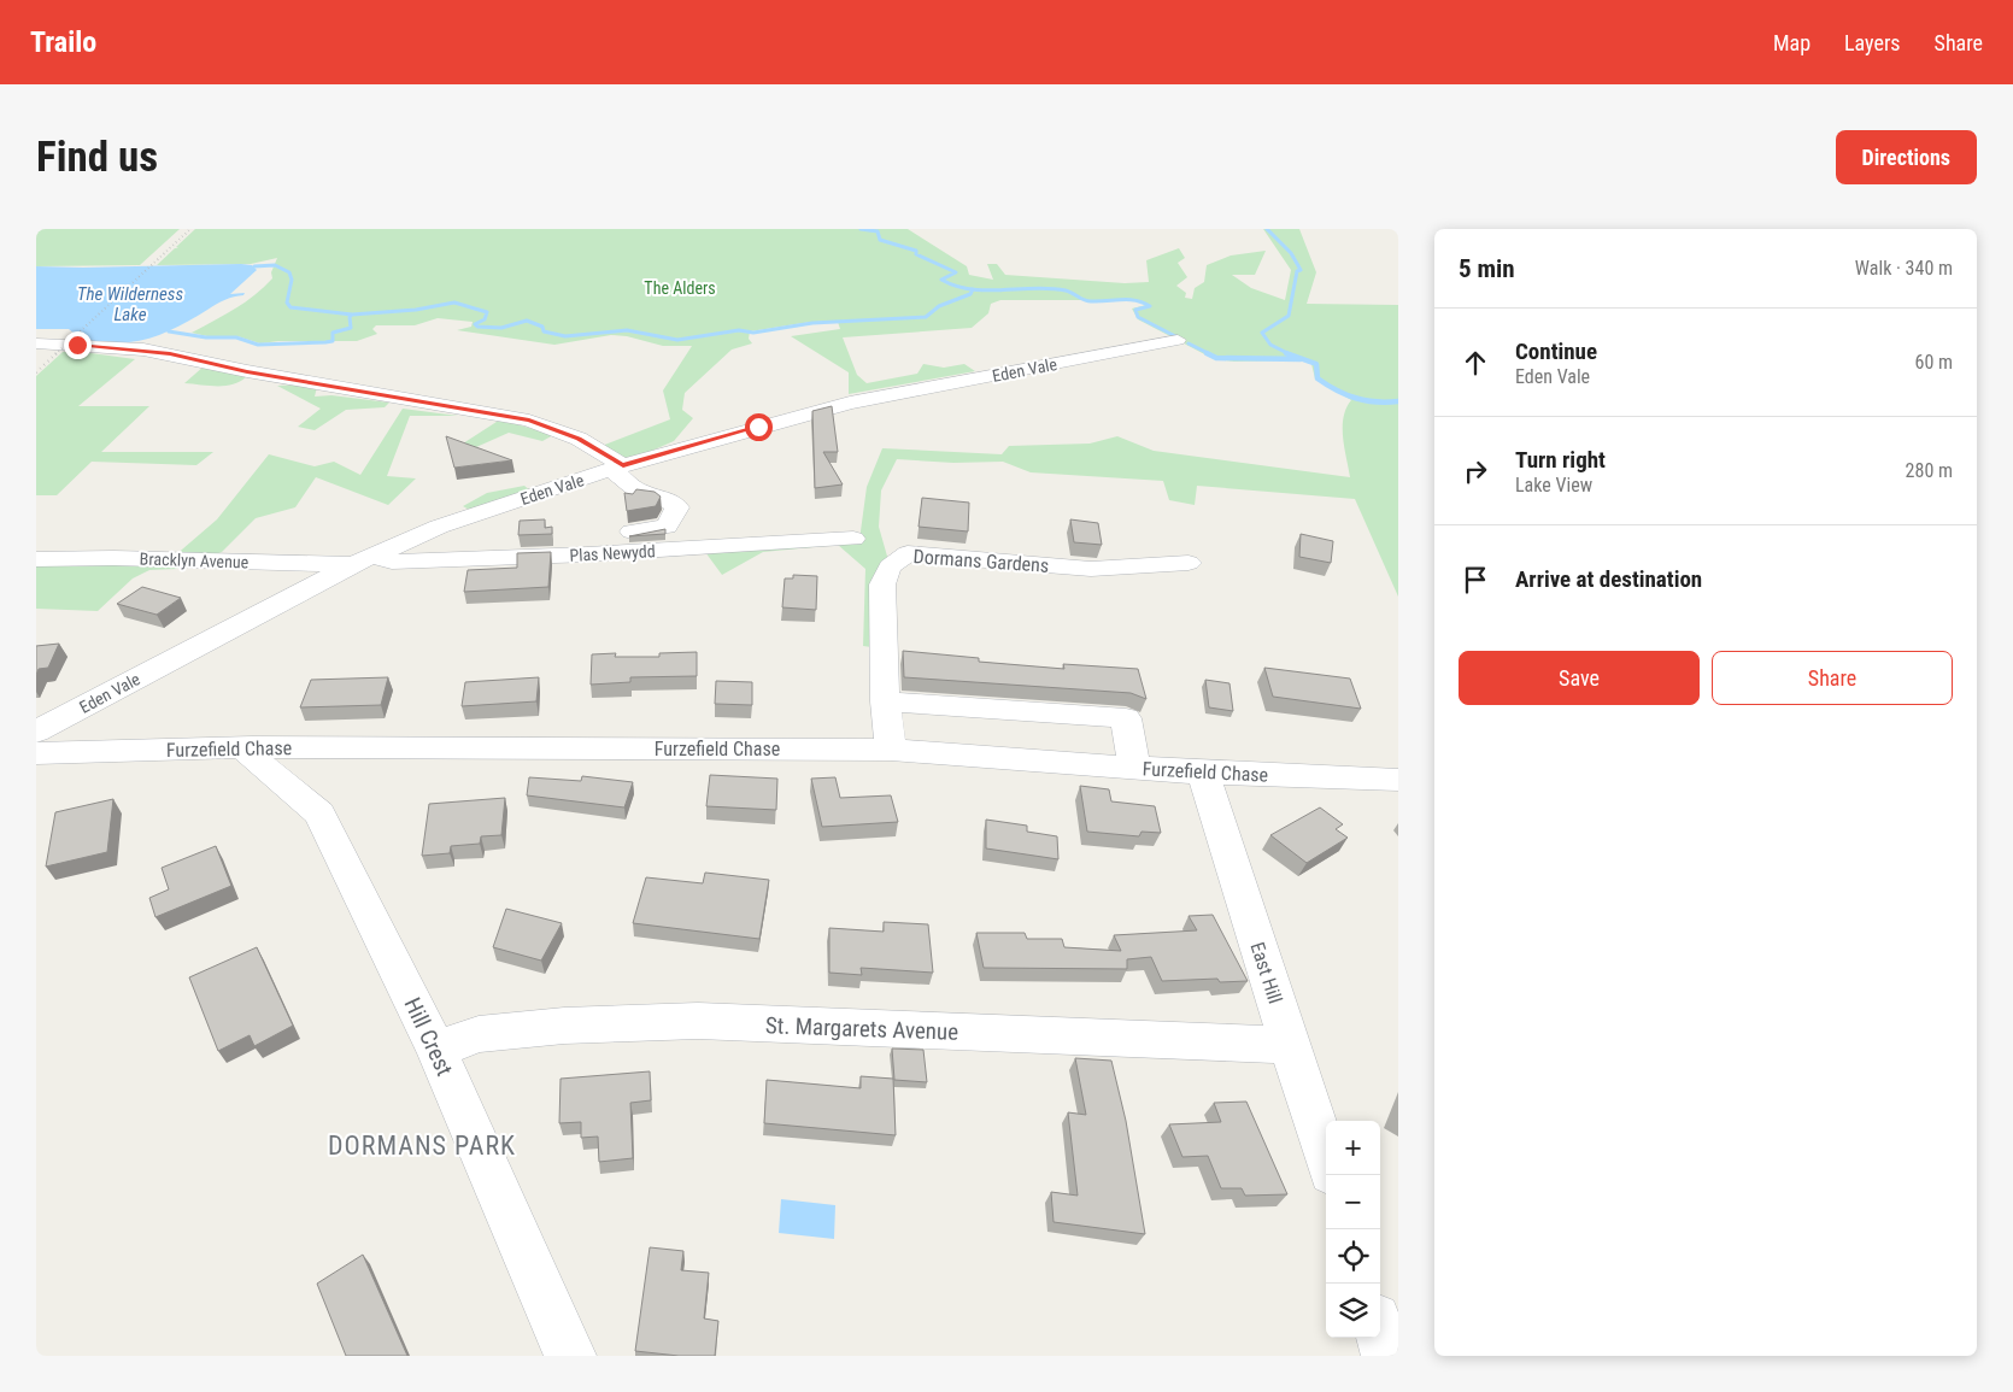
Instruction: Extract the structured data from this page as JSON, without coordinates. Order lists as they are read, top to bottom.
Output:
{
  "streets": {
    "street": [
      "Eden Vale",
      "Plas Newydd",
      "Bracklyn Avenue",
      "Dormans Gardens",
      "Furzefield Chase",
      "East Hill",
      "St. Margarets Avenue",
      "Hill Crest"
    ]
  },
  "crossings": [
    ["Eden Vale", "Plas Newydd"],
    ["Eden Vale", "Bracklyn Avenue"],
    ["Plas Newydd", "Bracklyn Avenue"],
    ["Dormans Gardens", "Furzefield Chase"],
    ["Furzefield Chase", "East Hill"],
    ["Furzefield Chase", "Hill Crest"],
    ["East Hill", "St. Margarets Avenue"],
    ["St. Margarets Avenue", "Hill Crest"]
  ],
  "districts": ["DORMANS PARK"],
  "water": ["The Wilderness Lake"],
  "parks": ["The Alders"],
  "page": {
    "header": "Trailo",
    "nav": ["Map", "Layers", "Share"],
    "buttons": [
      "Directions",
      ["Save", "Share"]
    ],
    "title": "Find us",
    "heading": ["5 min", "Walk · 340 m"],
    "list": [
      ["Continue", "Eden Vale", "60 m"],
      ["Turn right", "Lake View", "280 m"],
      "Arrive at destination"
    ],
    "map_buttons": ["+", "−"]
  }
}
